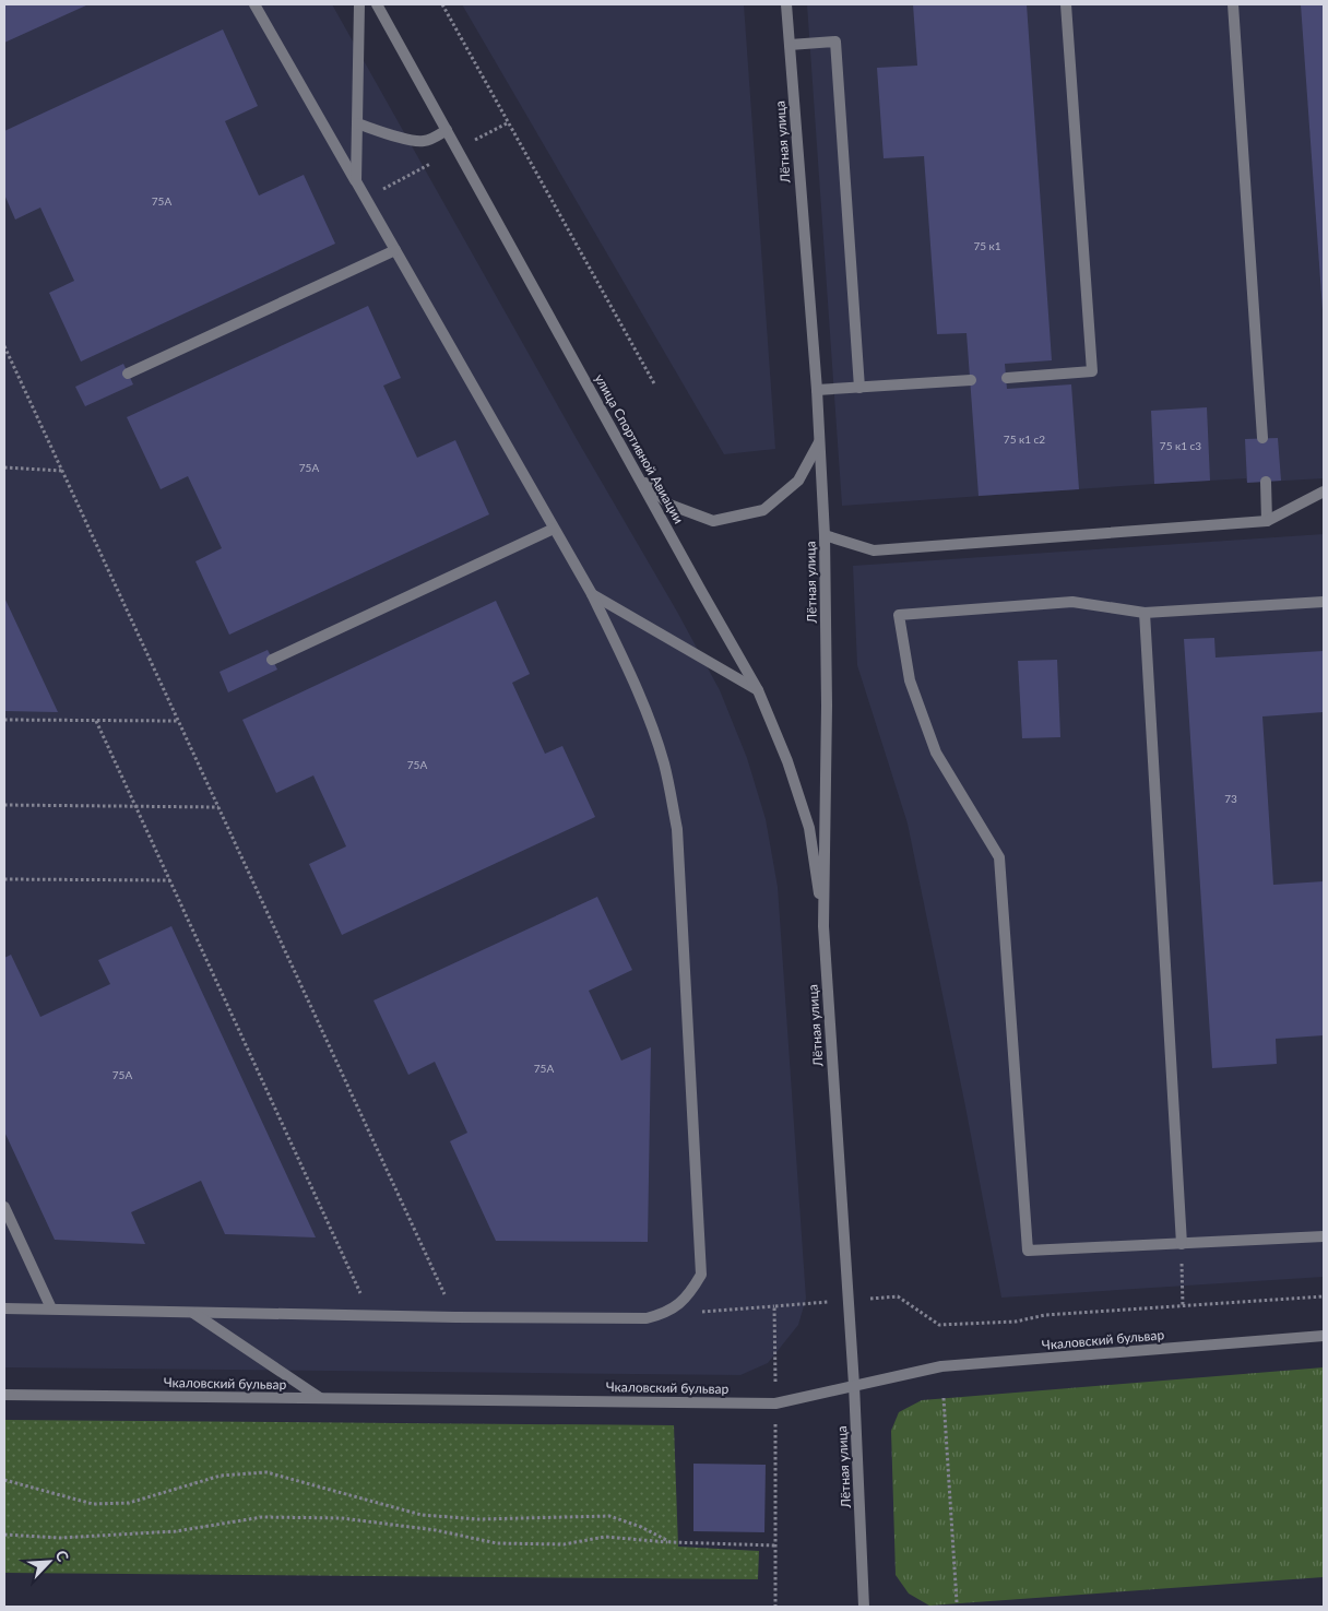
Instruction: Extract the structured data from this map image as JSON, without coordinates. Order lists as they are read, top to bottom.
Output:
{
  "streets": {
    "street": ["Лётная улица", "улица Спортивной Авиации", "Чкаловский бульвар"]
  },
  "crossings": [
    ["Лётная улица", "улица Спортивной Авиации"],
    ["Лётная улица", "Чкаловский бульвар"]
  ],
  "house_numbers": [
    "75А",
    "75 к1",
    "75 к1 с2",
    "75 к1 с3",
    "75А",
    "75А",
    "73",
    "75А",
    "75А"
  ],
  "north": "top right"
}
